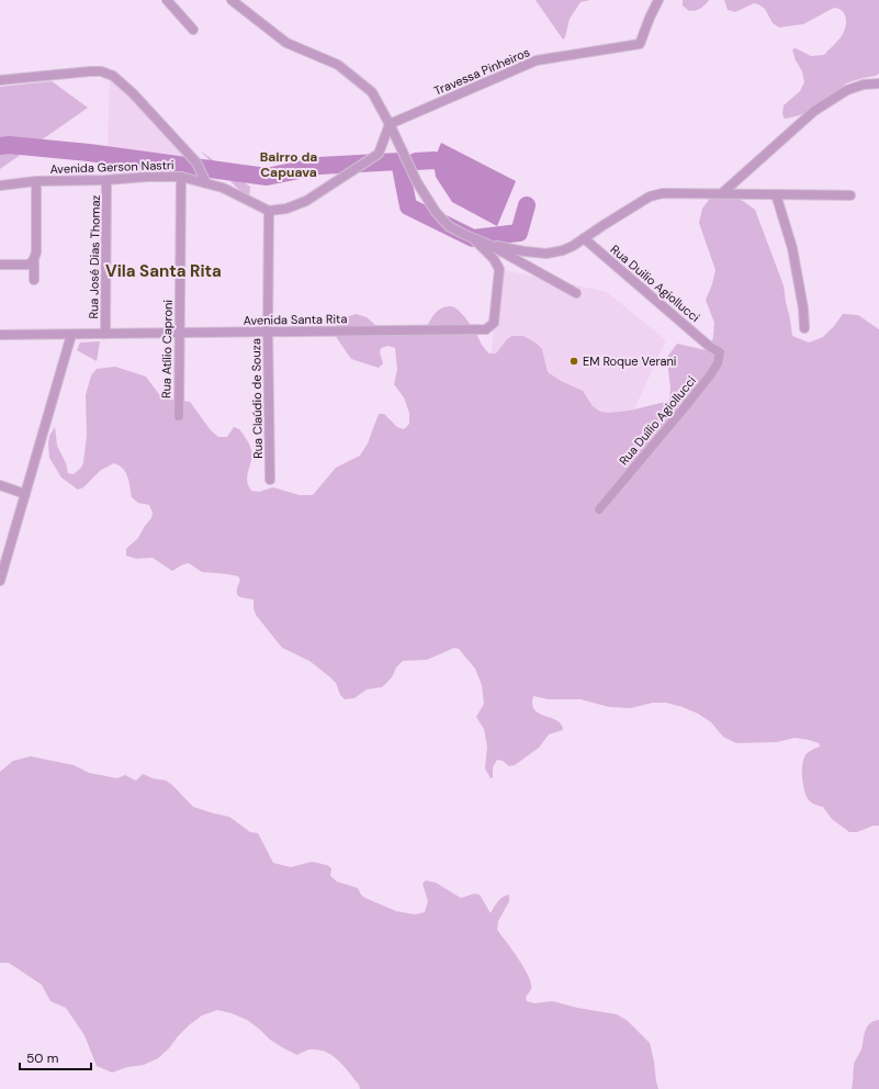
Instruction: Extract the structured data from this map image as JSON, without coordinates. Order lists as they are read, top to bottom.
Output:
{
  "streets": {
    "street": [
      "Travessa Pinheiros",
      "Avenida Gerson Nastri",
      "Rua José Dias Thomaz",
      "Rua Duilio Agiollucci",
      "Avenida Santa Rita",
      "Rua Atílio Caproni",
      "Rua Claúdio de Souza",
      "Rua Duílio Agiollucci"
    ]
  },
  "crossings": [
    ["Avenida Gerson Nastri", "Rua José Dias Thomaz"],
    ["Avenida Gerson Nastri", "Rua Atílio Caproni"],
    ["Avenida Gerson Nastri", "Rua Claúdio de Souza"],
    ["Rua José Dias Thomaz", "Avenida Santa Rita"],
    ["Rua Duilio Agiollucci", "Rua Duílio Agiollucci"],
    ["Avenida Santa Rita", "Rua Atílio Caproni"],
    ["Avenida Santa Rita", "Rua Claúdio de Souza"]
  ],
  "districts": ["Bairro da Capuava", "Vila Santa Rita"],
  "places": ["EM Roque Verani"],
  "scale_bar": "50 m"
}
